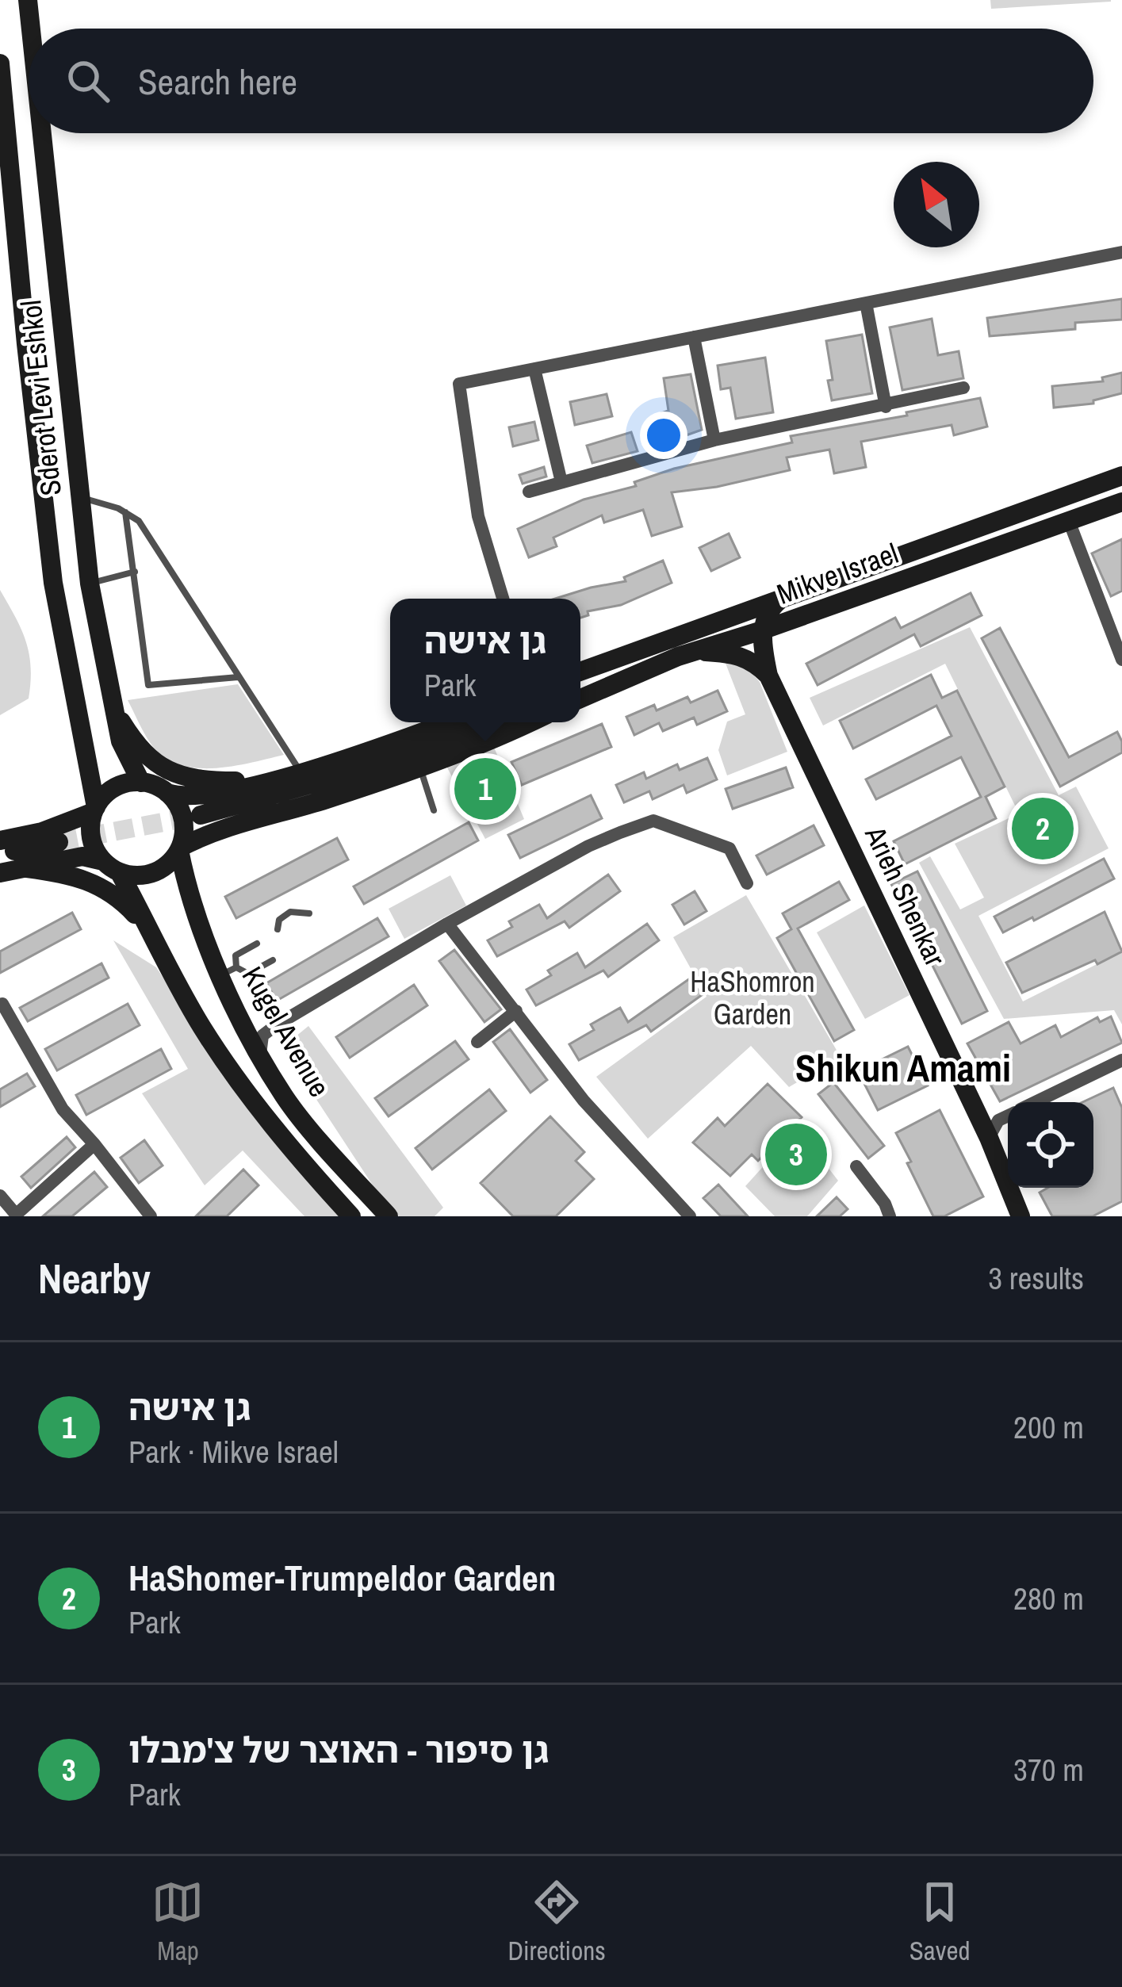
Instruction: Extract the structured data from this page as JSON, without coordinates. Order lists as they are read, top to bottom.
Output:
{
  "streets": {
    "main road": [
      "Sderot Levi Eshkol",
      "Mikve Israel",
      "Arieh Shenkar",
      "Kugel Avenue"
    ]
  },
  "crossings": [
    ["Sderot Levi Eshkol", "Kugel Avenue"],
    ["Mikve Israel", "Arieh Shenkar"]
  ],
  "districts": ["Shikun Amami"],
  "parks": ["HaShomron Garden"],
  "north": "top left",
  "page": {
    "search": "Search here",
    "popup": ["גן אישה", "Park"],
    "pins": ["1", "2", "3"],
    "heading": ["Nearby", "3 results"],
    "list": [
      {
        "mark": "1",
        "name": "גן אישה",
        "note": "Park · Mikve Israel",
        "value": "200 m"
      },
      {
        "mark": "2",
        "name": "HaShomer-Trumpeldor Garden",
        "note": "Park",
        "value": "280 m"
      },
      {
        "mark": "3",
        "name": "גן סיפור - האוצר של צ'מבלו",
        "note": "Park",
        "value": "370 m"
      }
    ],
    "nav": ["Map", "Directions", "Saved"]
  }
}
